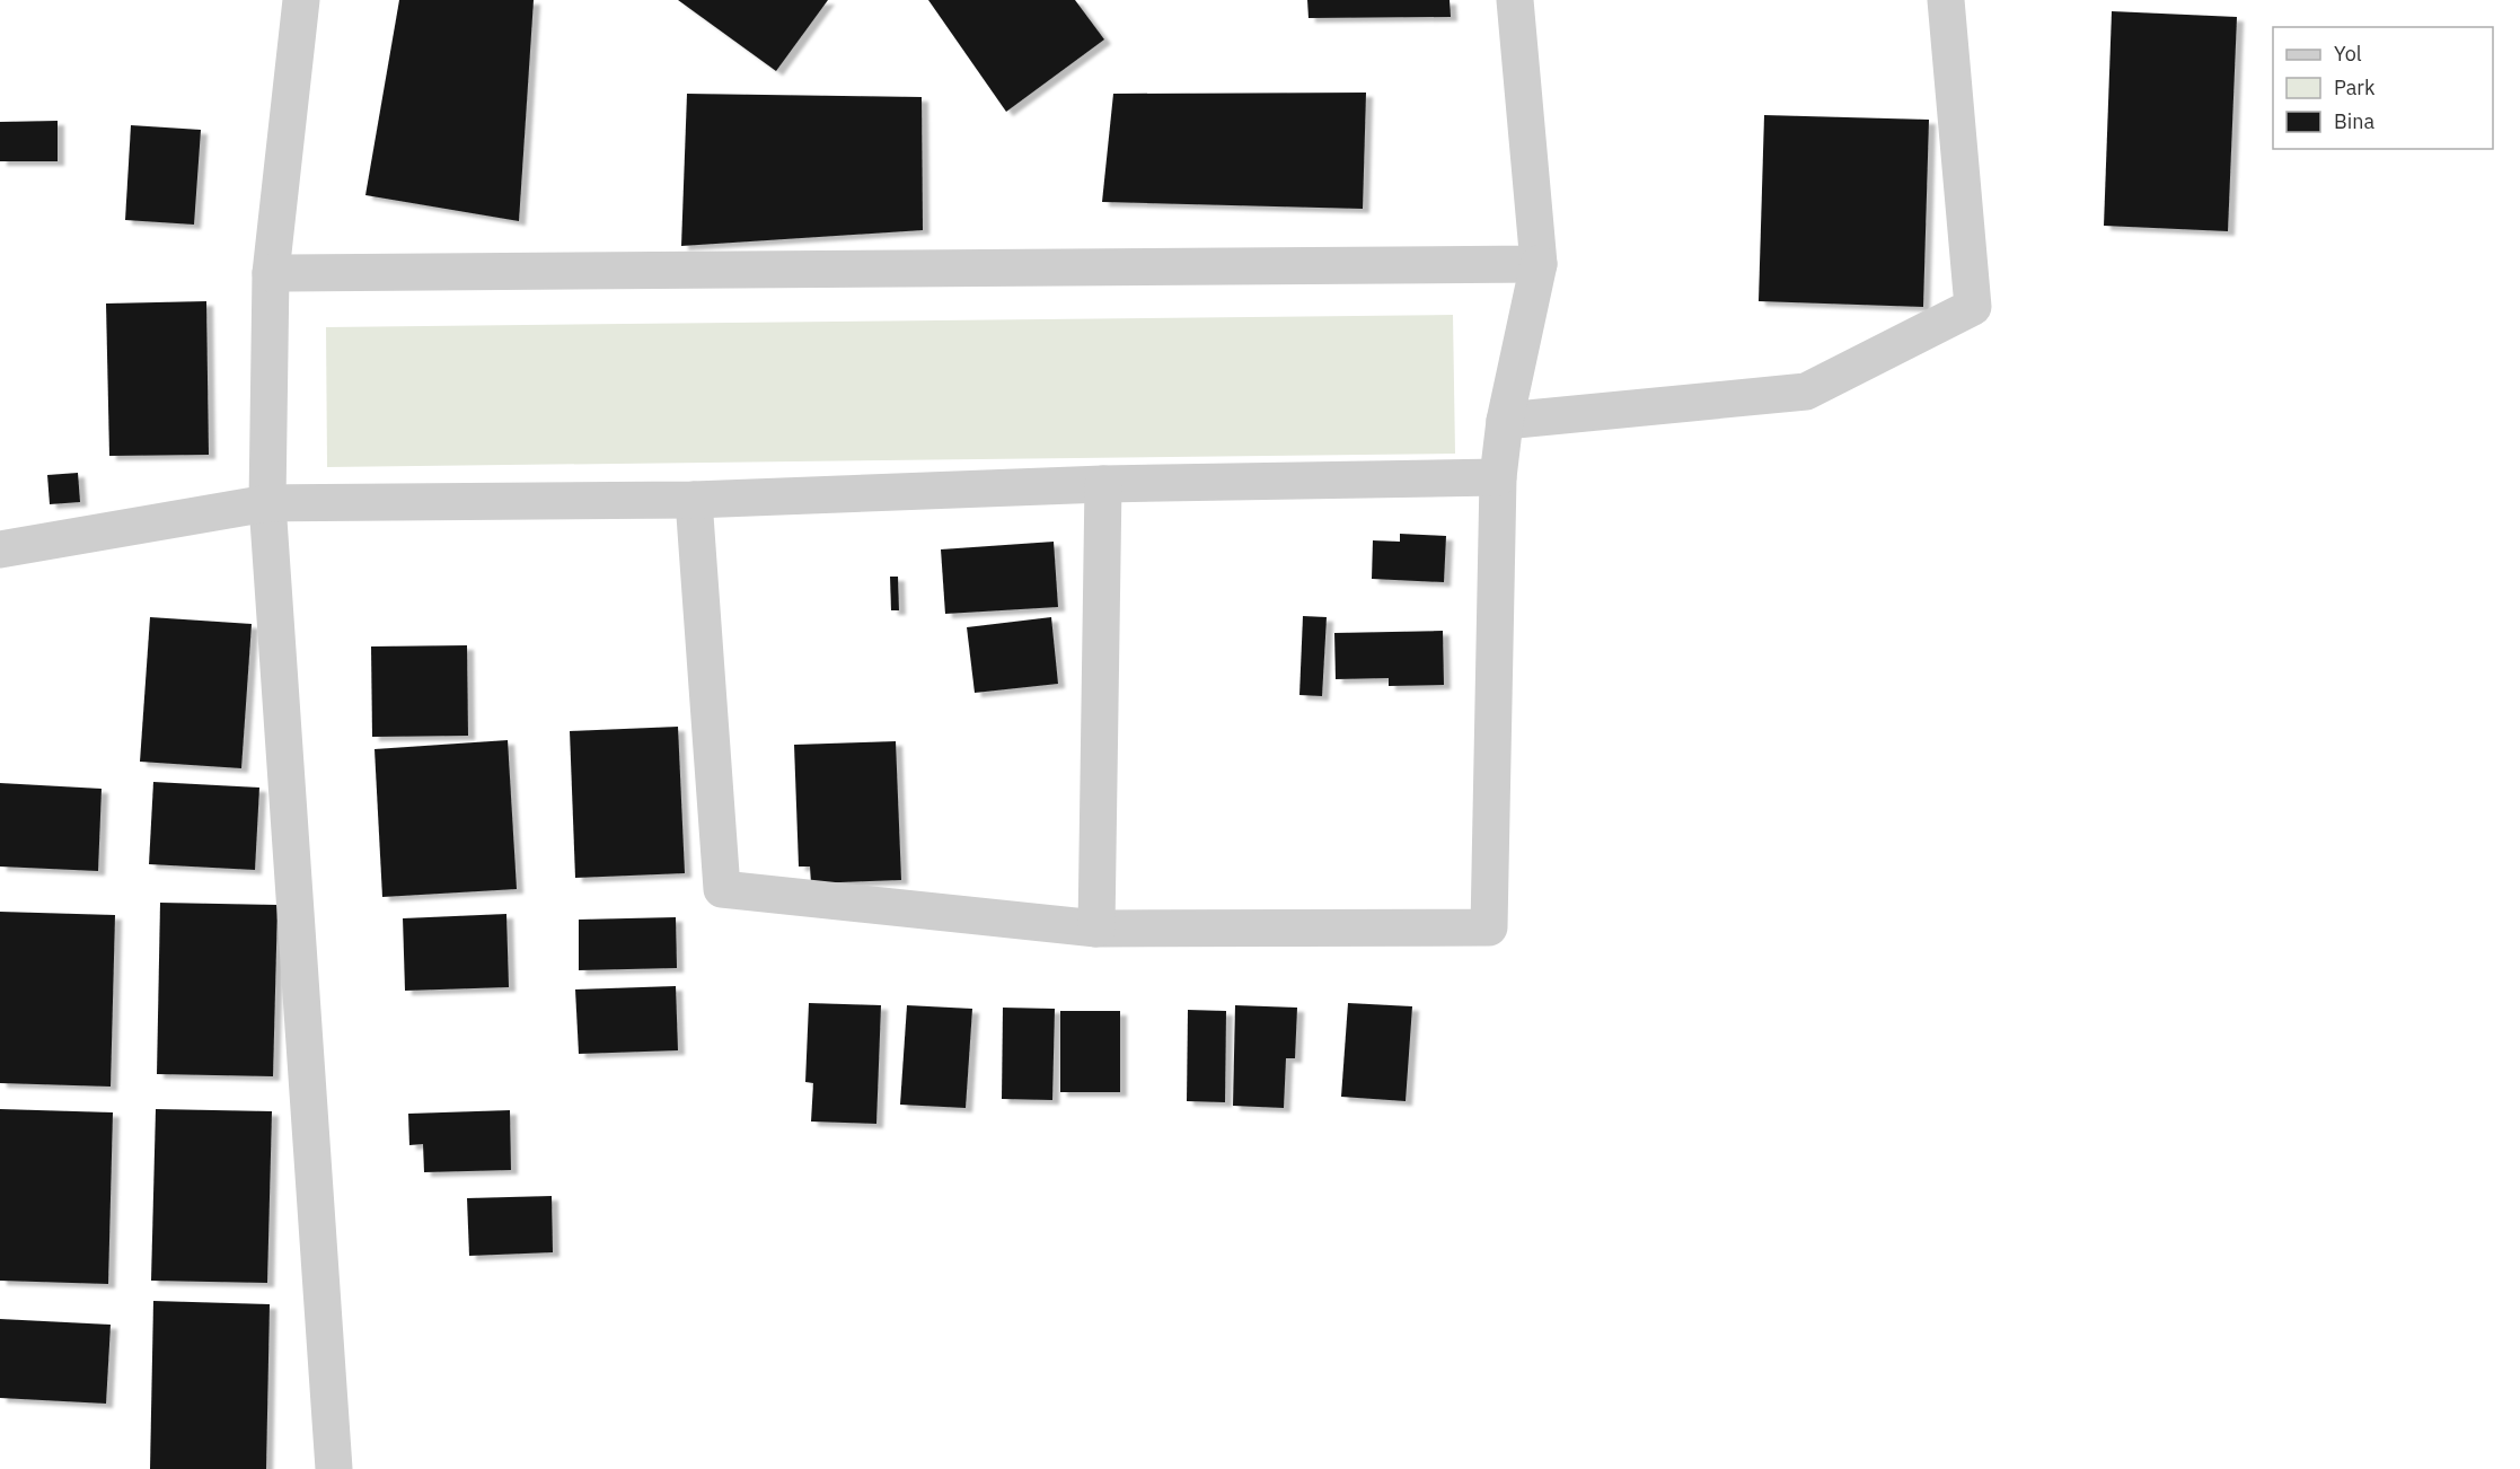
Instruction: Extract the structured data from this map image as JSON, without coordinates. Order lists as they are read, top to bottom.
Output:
{
  "legend": ["Yol", "Park", "Bina"]
}
